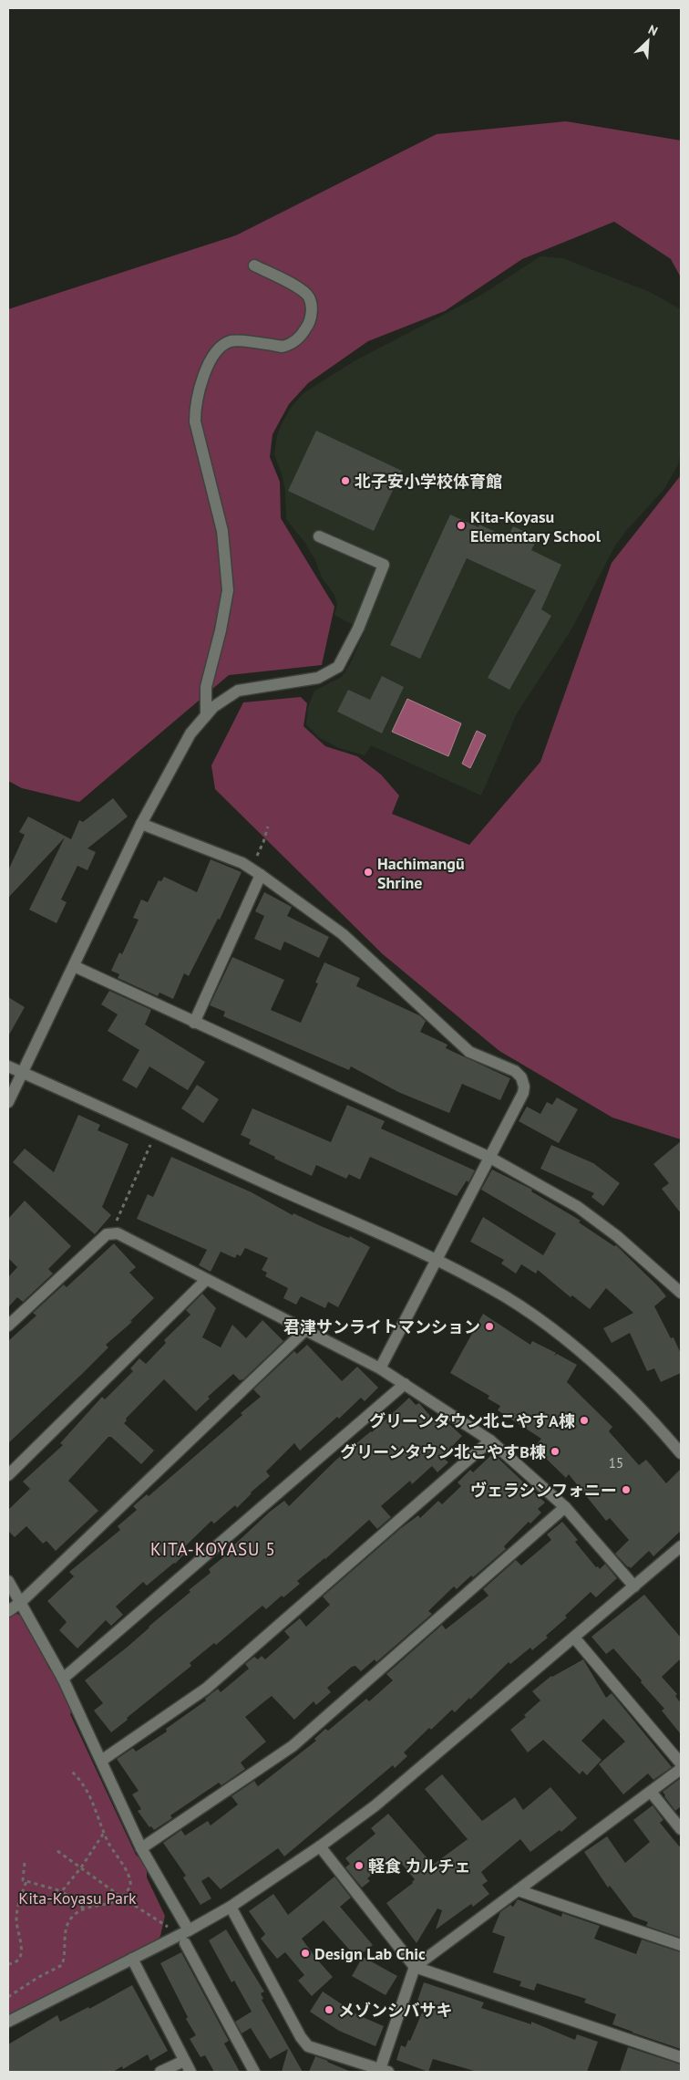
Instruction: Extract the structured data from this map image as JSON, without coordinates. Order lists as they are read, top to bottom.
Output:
{
  "districts": ["KITA-KOYASU 5"],
  "parks": ["Kita-Koyasu Park"],
  "places": [
    "北子安小学校体育館",
    "Kita-Koyasu Elementary School",
    "Hachimangū Shrine",
    "君津サンライトマンション",
    "グリーンタウン北こやすA棟",
    "グリーンタウン北こやすB棟",
    "ヴェラシンフォニー",
    "軽食 カルチェ",
    "Design Lab Chic",
    "メゾンシバサキ"
  ],
  "house_numbers": ["15"],
  "north": "top right"
}
